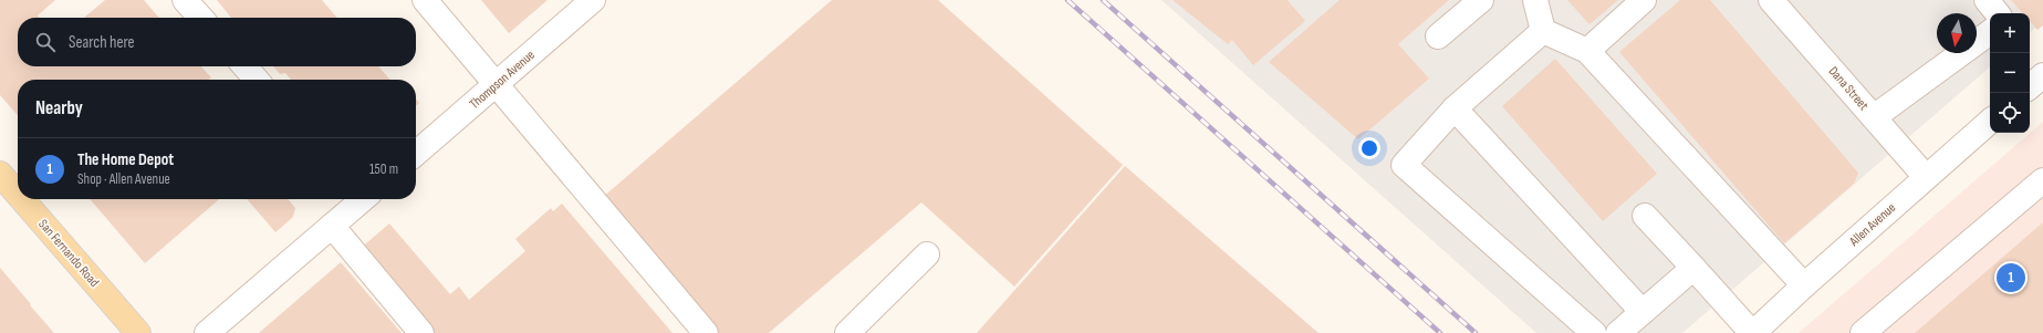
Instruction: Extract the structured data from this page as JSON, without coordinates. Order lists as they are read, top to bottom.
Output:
{
  "streets": {
    "main road": ["San Fernando Road"],
    "street": ["Thompson Avenue", "Dana Street", "Allen Avenue"]
  },
  "crossings": [
    ["Dana Street", "Allen Avenue"]
  ],
  "north": "bottom",
  "page": {
    "map_buttons": ["+", "−"],
    "search": "Search here",
    "heading": "Nearby",
    "list": [
      {
        "mark": "1",
        "name": "The Home Depot",
        "note": "Shop · Allen Avenue",
        "value": "150 m"
      }
    ],
    "pins": "1"
  }
}
